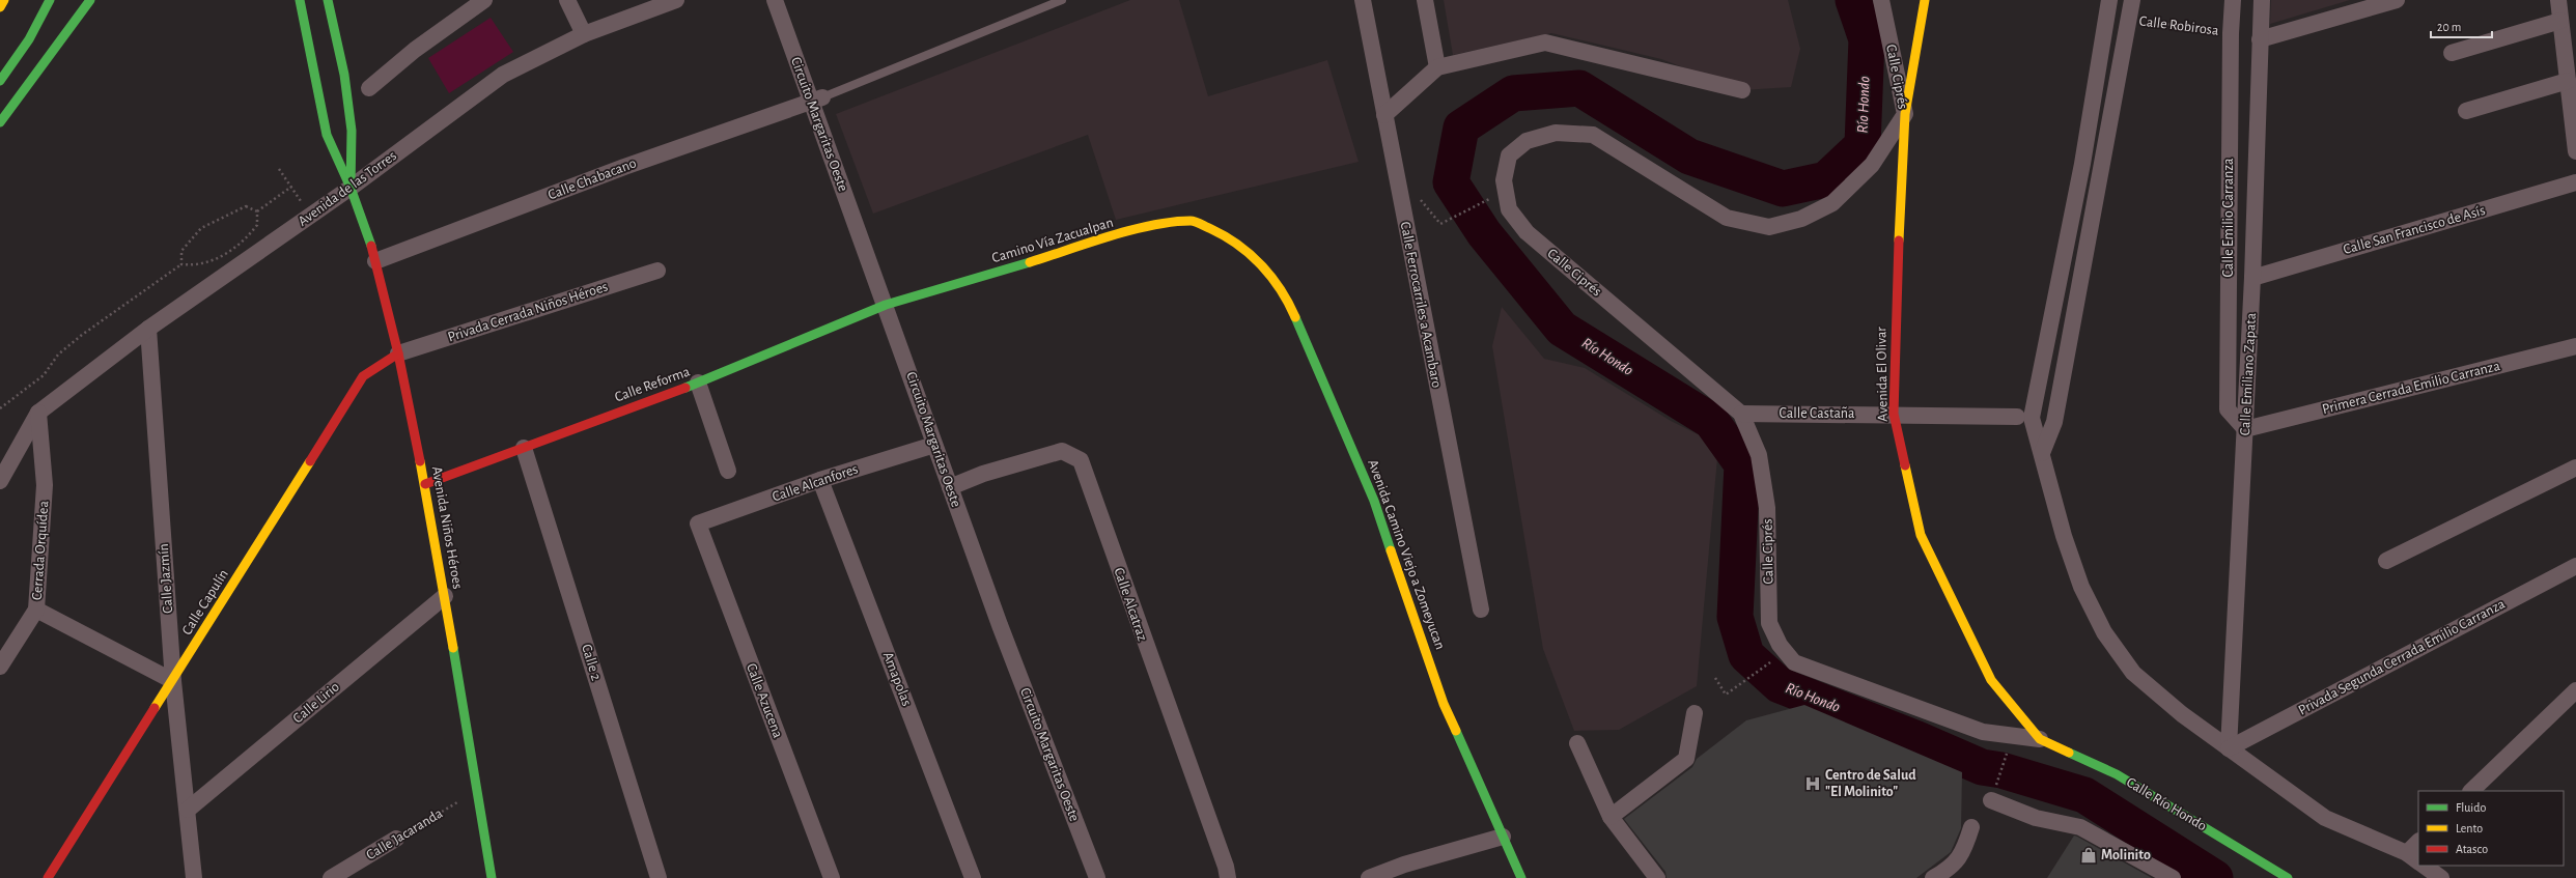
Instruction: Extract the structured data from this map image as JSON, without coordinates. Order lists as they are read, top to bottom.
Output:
{
  "streets": {
    "main road": [
      "Camino Vía Zacualpan",
      "Avenida El Olivar",
      "Calle Reforma",
      "Avenida Niños Héroes",
      "Avenida Camino Viejo a Zomeyucan",
      "Calle Capulín",
      "Calle Río Hondo"
    ],
    "street": [
      "Calle Ciprés",
      "Circuito Margaritas Oeste",
      "Calle Chabacano",
      "Avenida de las Torres",
      "Calle Emilio Carranza",
      "Calle San Francisco de Asís",
      "Calle Ferrocarriles a Acambaro",
      "Privada Cerrada Niños Héroes",
      "Calle Emiliano Zapata",
      "Primera Cerrada Emilio Carranza",
      "Calle Castaña",
      "Calle Alcanfores",
      "Cerrada Orquídea",
      "Calle Jazmín",
      "Calle Alcatraz",
      "Privada Segunda Cerrada Emilio Carranza",
      "Calle 2",
      "Amapolas",
      "Calle Azucena",
      "Calle Lirio",
      "Calle Jacaranda"
    ],
    "path": ["Calle Robirosa"]
  },
  "crossings": [
    ["Calle Robirosa", "Calle Emilio Carranza"],
    ["Calle Ciprés", "Avenida El Olivar"],
    ["Calle Ciprés", "Calle Castaña"],
    ["Calle Ciprés", "Calle Río Hondo"],
    ["Circuito Margaritas Oeste", "Calle Chabacano"],
    ["Circuito Margaritas Oeste", "Camino Vía Zacualpan"],
    ["Circuito Margaritas Oeste", "Calle Reforma"],
    ["Circuito Margaritas Oeste", "Calle Alcanfores"],
    ["Circuito Margaritas Oeste", "Calle Alcatraz"],
    ["Calle Chabacano", "Avenida Niños Héroes"],
    ["Avenida de las Torres", "Avenida Niños Héroes"],
    ["Avenida de las Torres", "Cerrada Orquídea"],
    ["Avenida de las Torres", "Calle Jazmín"],
    ["Calle Emilio Carranza", "Calle Emiliano Zapata"],
    ["Calle Emilio Carranza", "Primera Cerrada Emilio Carranza"],
    ["Calle San Francisco de Asís", "Calle Emiliano Zapata"],
    ["Camino Vía Zacualpan", "Calle Reforma"],
    ["Camino Vía Zacualpan", "Avenida Camino Viejo a Zomeyucan"],
    ["Privada Cerrada Niños Héroes", "Avenida Niños Héroes"],
    ["Privada Cerrada Niños Héroes", "Calle Capulín"],
    ["Avenida El Olivar", "Calle Castaña"],
    ["Avenida El Olivar", "Calle Río Hondo"],
    ["Calle Emiliano Zapata", "Primera Cerrada Emilio Carranza"],
    ["Calle Emiliano Zapata", "Privada Segunda Cerrada Emilio Carranza"],
    ["Calle Reforma", "Avenida Niños Héroes"],
    ["Calle Reforma", "Calle 2"],
    ["Calle Alcanfores", "Amapolas"],
    ["Calle Alcanfores", "Calle Azucena"],
    ["Avenida Niños Héroes", "Calle Capulín"],
    ["Avenida Niños Héroes", "Calle Lirio"],
    ["Avenida Niños Héroes", "Calle Jacaranda"],
    ["Cerrada Orquídea", "Calle Jazmín"],
    ["Cerrada Orquídea", "Calle Capulín"],
    ["Calle Jazmín", "Calle Capulín"],
    ["Calle Jazmín", "Calle Lirio"]
  ],
  "water": ["Río Hondo"],
  "places": {
    "hospital": ["Centro de Salud \"El Molinito\""],
    "shop": ["Molinito"]
  },
  "legend": ["Fluido", "Lento", "Atasco"],
  "scale_bar": "20 m"
}
